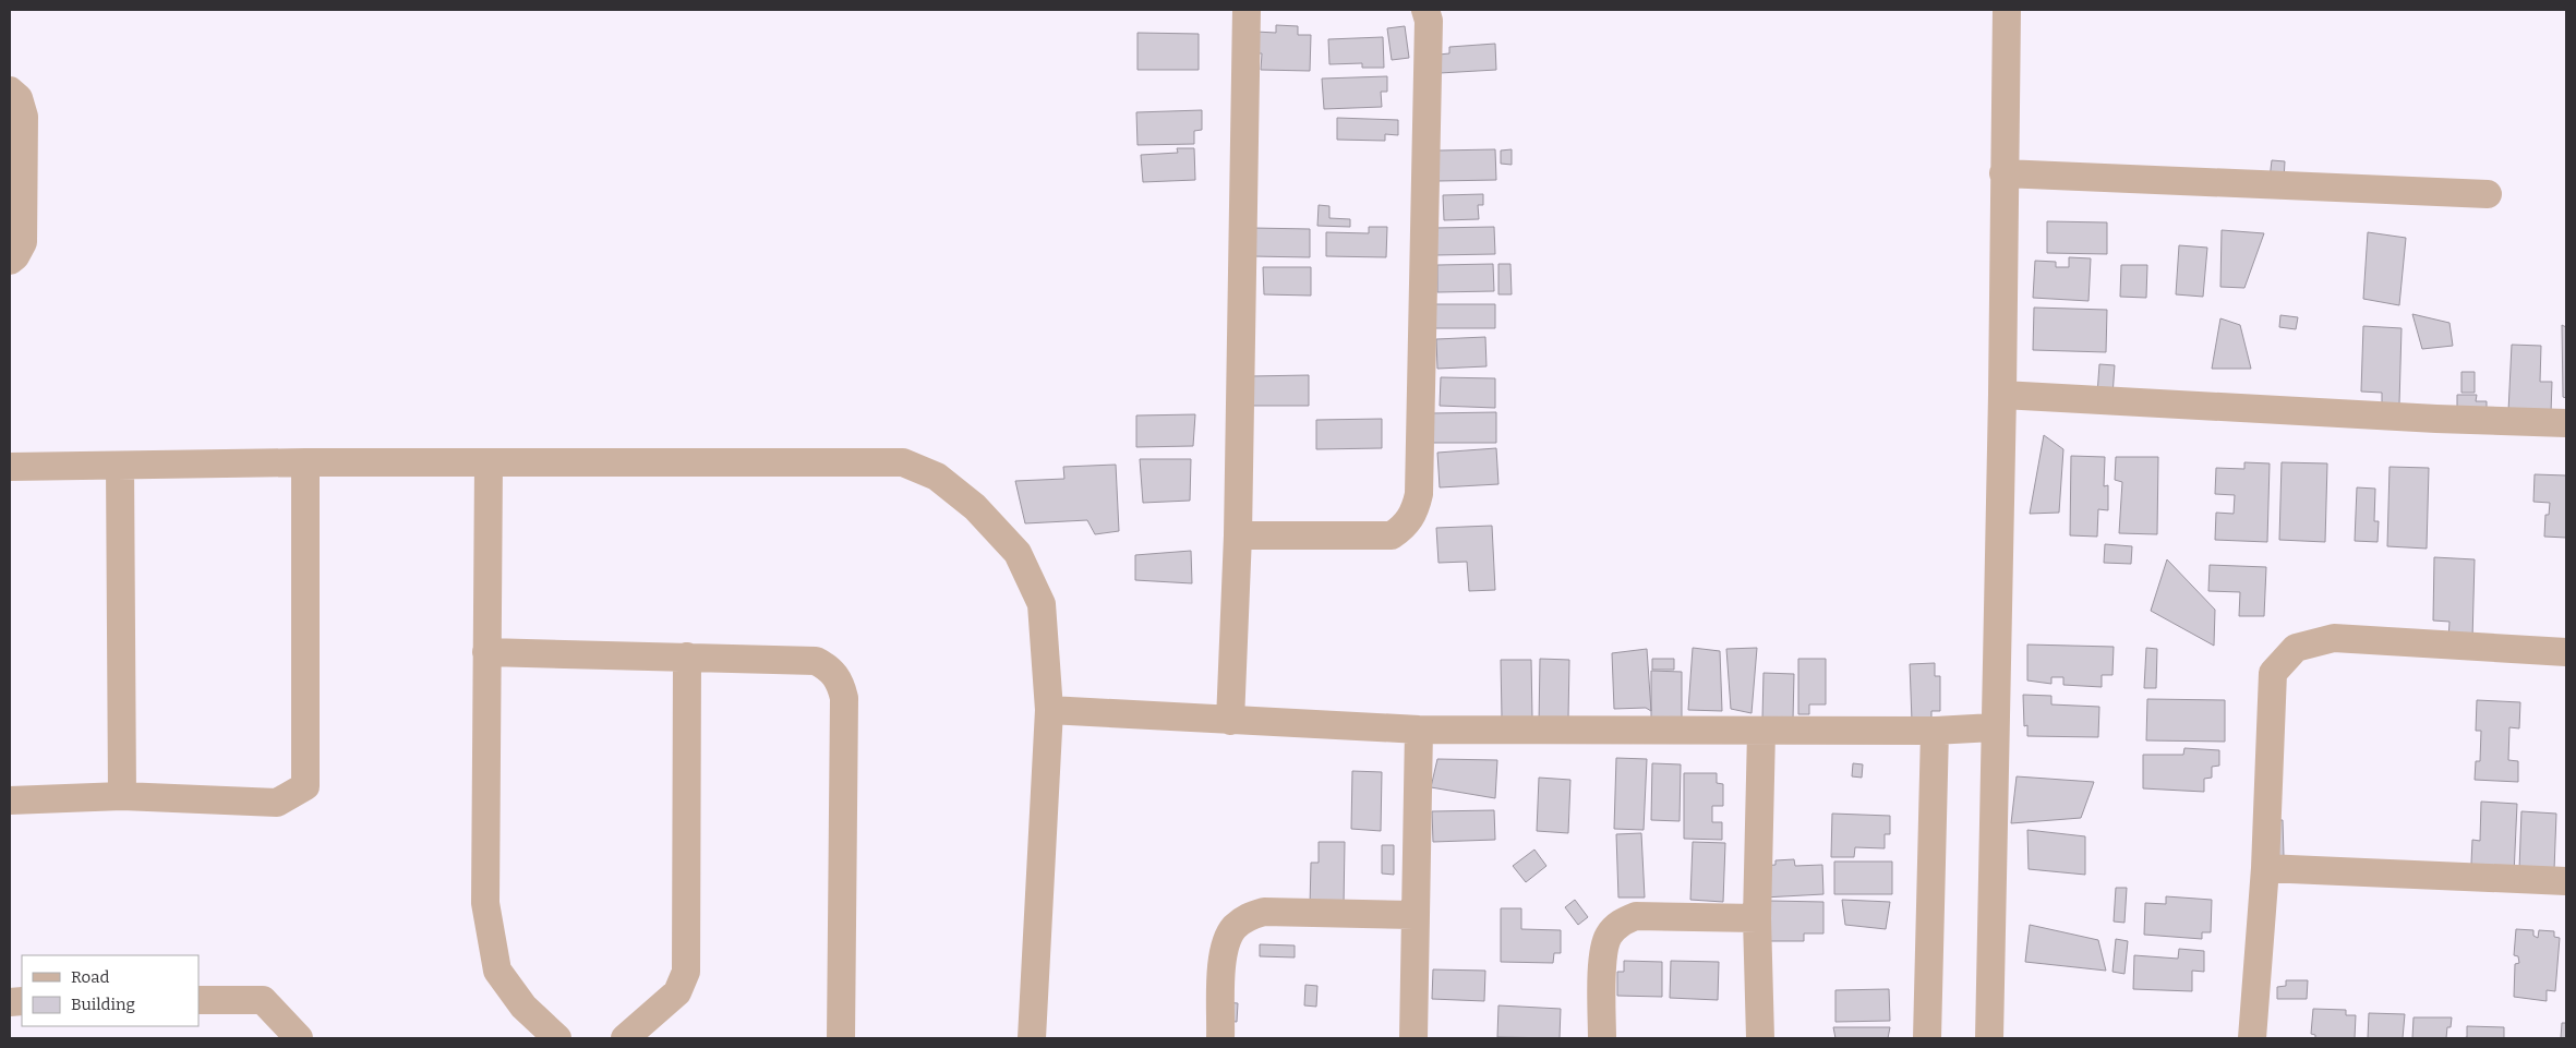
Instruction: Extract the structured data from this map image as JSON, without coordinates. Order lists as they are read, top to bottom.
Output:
{
  "legend": ["Road", "Building"]
}
